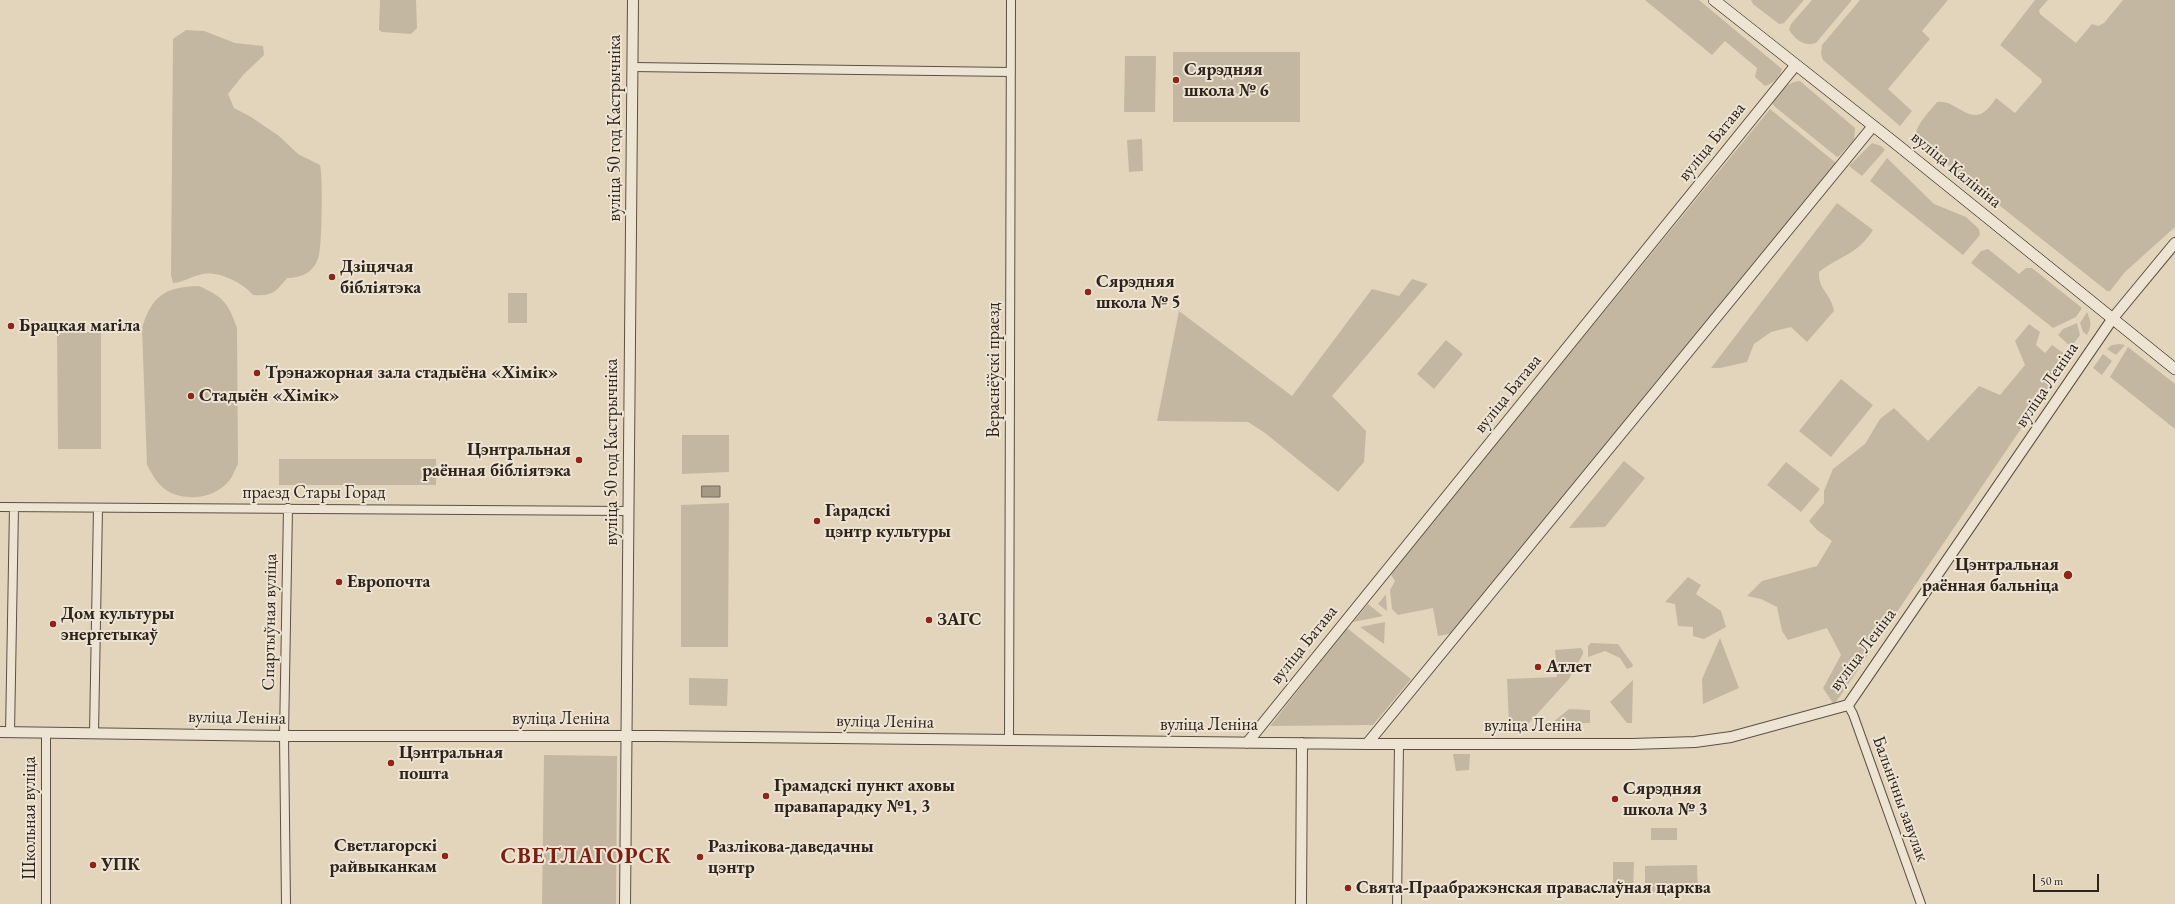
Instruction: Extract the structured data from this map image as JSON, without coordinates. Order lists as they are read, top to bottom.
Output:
{
  "streets": {
    "main road": ["вуліца Калініна"],
    "street": [
      "вуліца 50 год Кастрычніка",
      "вуліца Батава",
      "Вераснёўскі праезд",
      "вуліца Леніна",
      "праезд Стары Горад",
      "Спартыўная вуліца",
      "Бальнічны завулак",
      "Школьная вуліца"
    ]
  },
  "crossings": [
    ["вуліца 50 год Кастрычніка", "вуліца Леніна"],
    ["вуліца 50 год Кастрычніка", "праезд Стары Горад"],
    ["вуліца Батава", "вуліца Калініна"],
    ["вуліца Батава", "вуліца Леніна"],
    ["вуліца Калініна", "вуліца Леніна"],
    ["Вераснёўскі праезд", "вуліца Леніна"],
    ["вуліца Леніна", "Спартыўная вуліца"],
    ["вуліца Леніна", "Бальнічны завулак"],
    ["вуліца Леніна", "Школьная вуліца"],
    ["праезд Стары Горад", "Спартыўная вуліца"],
    ["праезд Стары Горад", "Школьная вуліца"]
  ],
  "districts": ["СВЕТЛАГОРСК"],
  "places": [
    "Сярэдняя школа № 6",
    "Дзіцячая бібліятэка",
    "Сярэдняя школа № 5",
    "Брацкая магіла",
    "Трэнажорная зала стадыёна «Хімік»",
    "Стадыён «Хімік»",
    "Цэнтральная раённая бібліятэка",
    "Гарадскі цэнтр культуры",
    "Цэнтральная раённая бальніца",
    "Европочта",
    "ЗАГС",
    "Дом культуры энергетыкаў",
    "Атлет",
    "Цэнтральная пошта",
    "Грамадскі пункт аховы правапарадку №1, 3",
    "Сярэдняя школа № 3",
    "Светлагорскі райвыканкам",
    "Разлікова-даведачны цэнтр",
    "УПК",
    "Свята-Праабражэнская праваслаўная царква"
  ],
  "scale_bar": "50 m"
}
